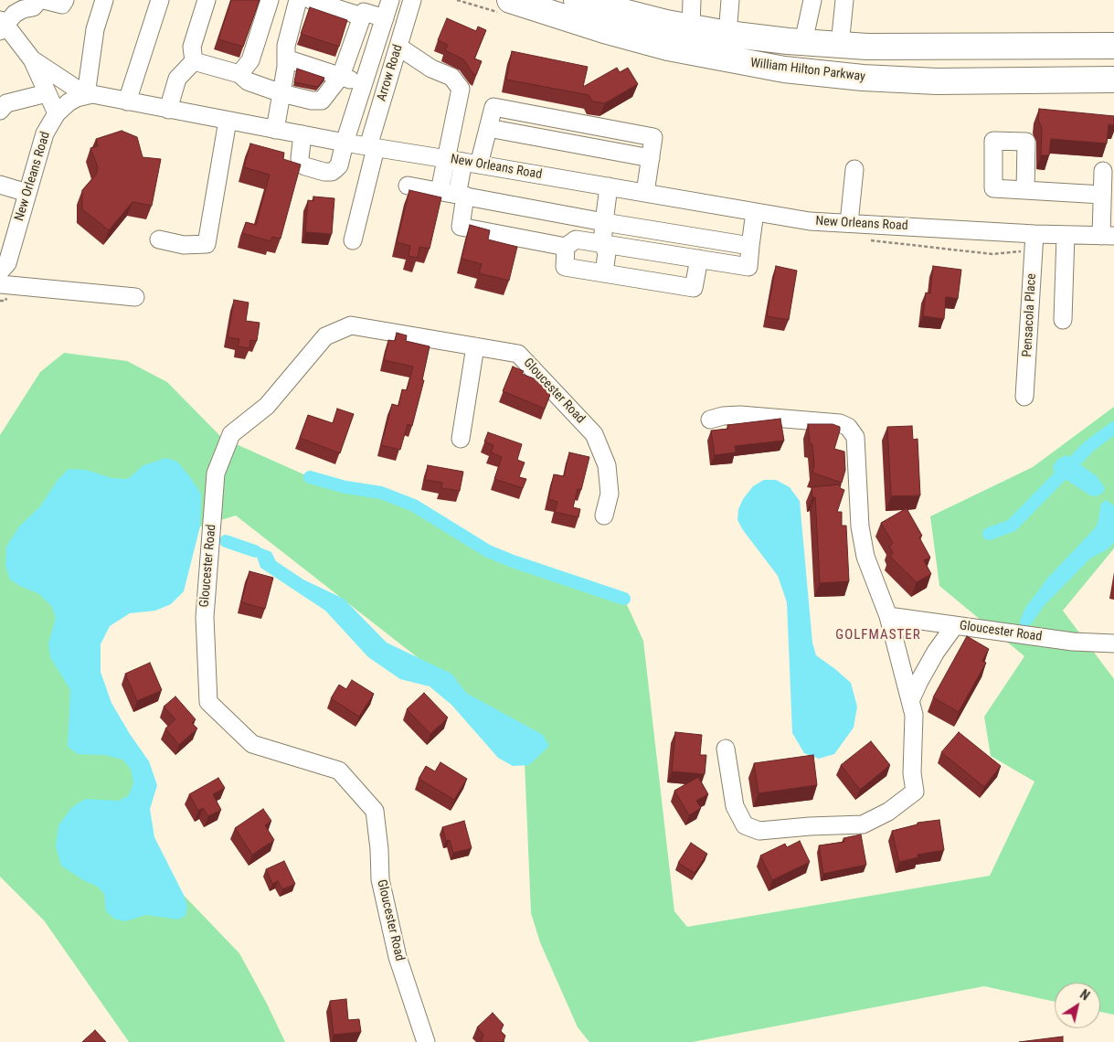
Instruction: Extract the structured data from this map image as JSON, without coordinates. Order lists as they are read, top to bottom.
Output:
{
  "streets": {
    "highway": ["William Hilton Parkway"],
    "street": [
      "Arrow Road",
      "New Orleans Road",
      "Pensacola Place",
      "Gloucester Road"
    ]
  },
  "crossings": [
    ["Arrow Road", "New Orleans Road"],
    ["New Orleans Road", "Pensacola Place"]
  ],
  "districts": ["GOLFMASTER"],
  "north": "top right"
}
